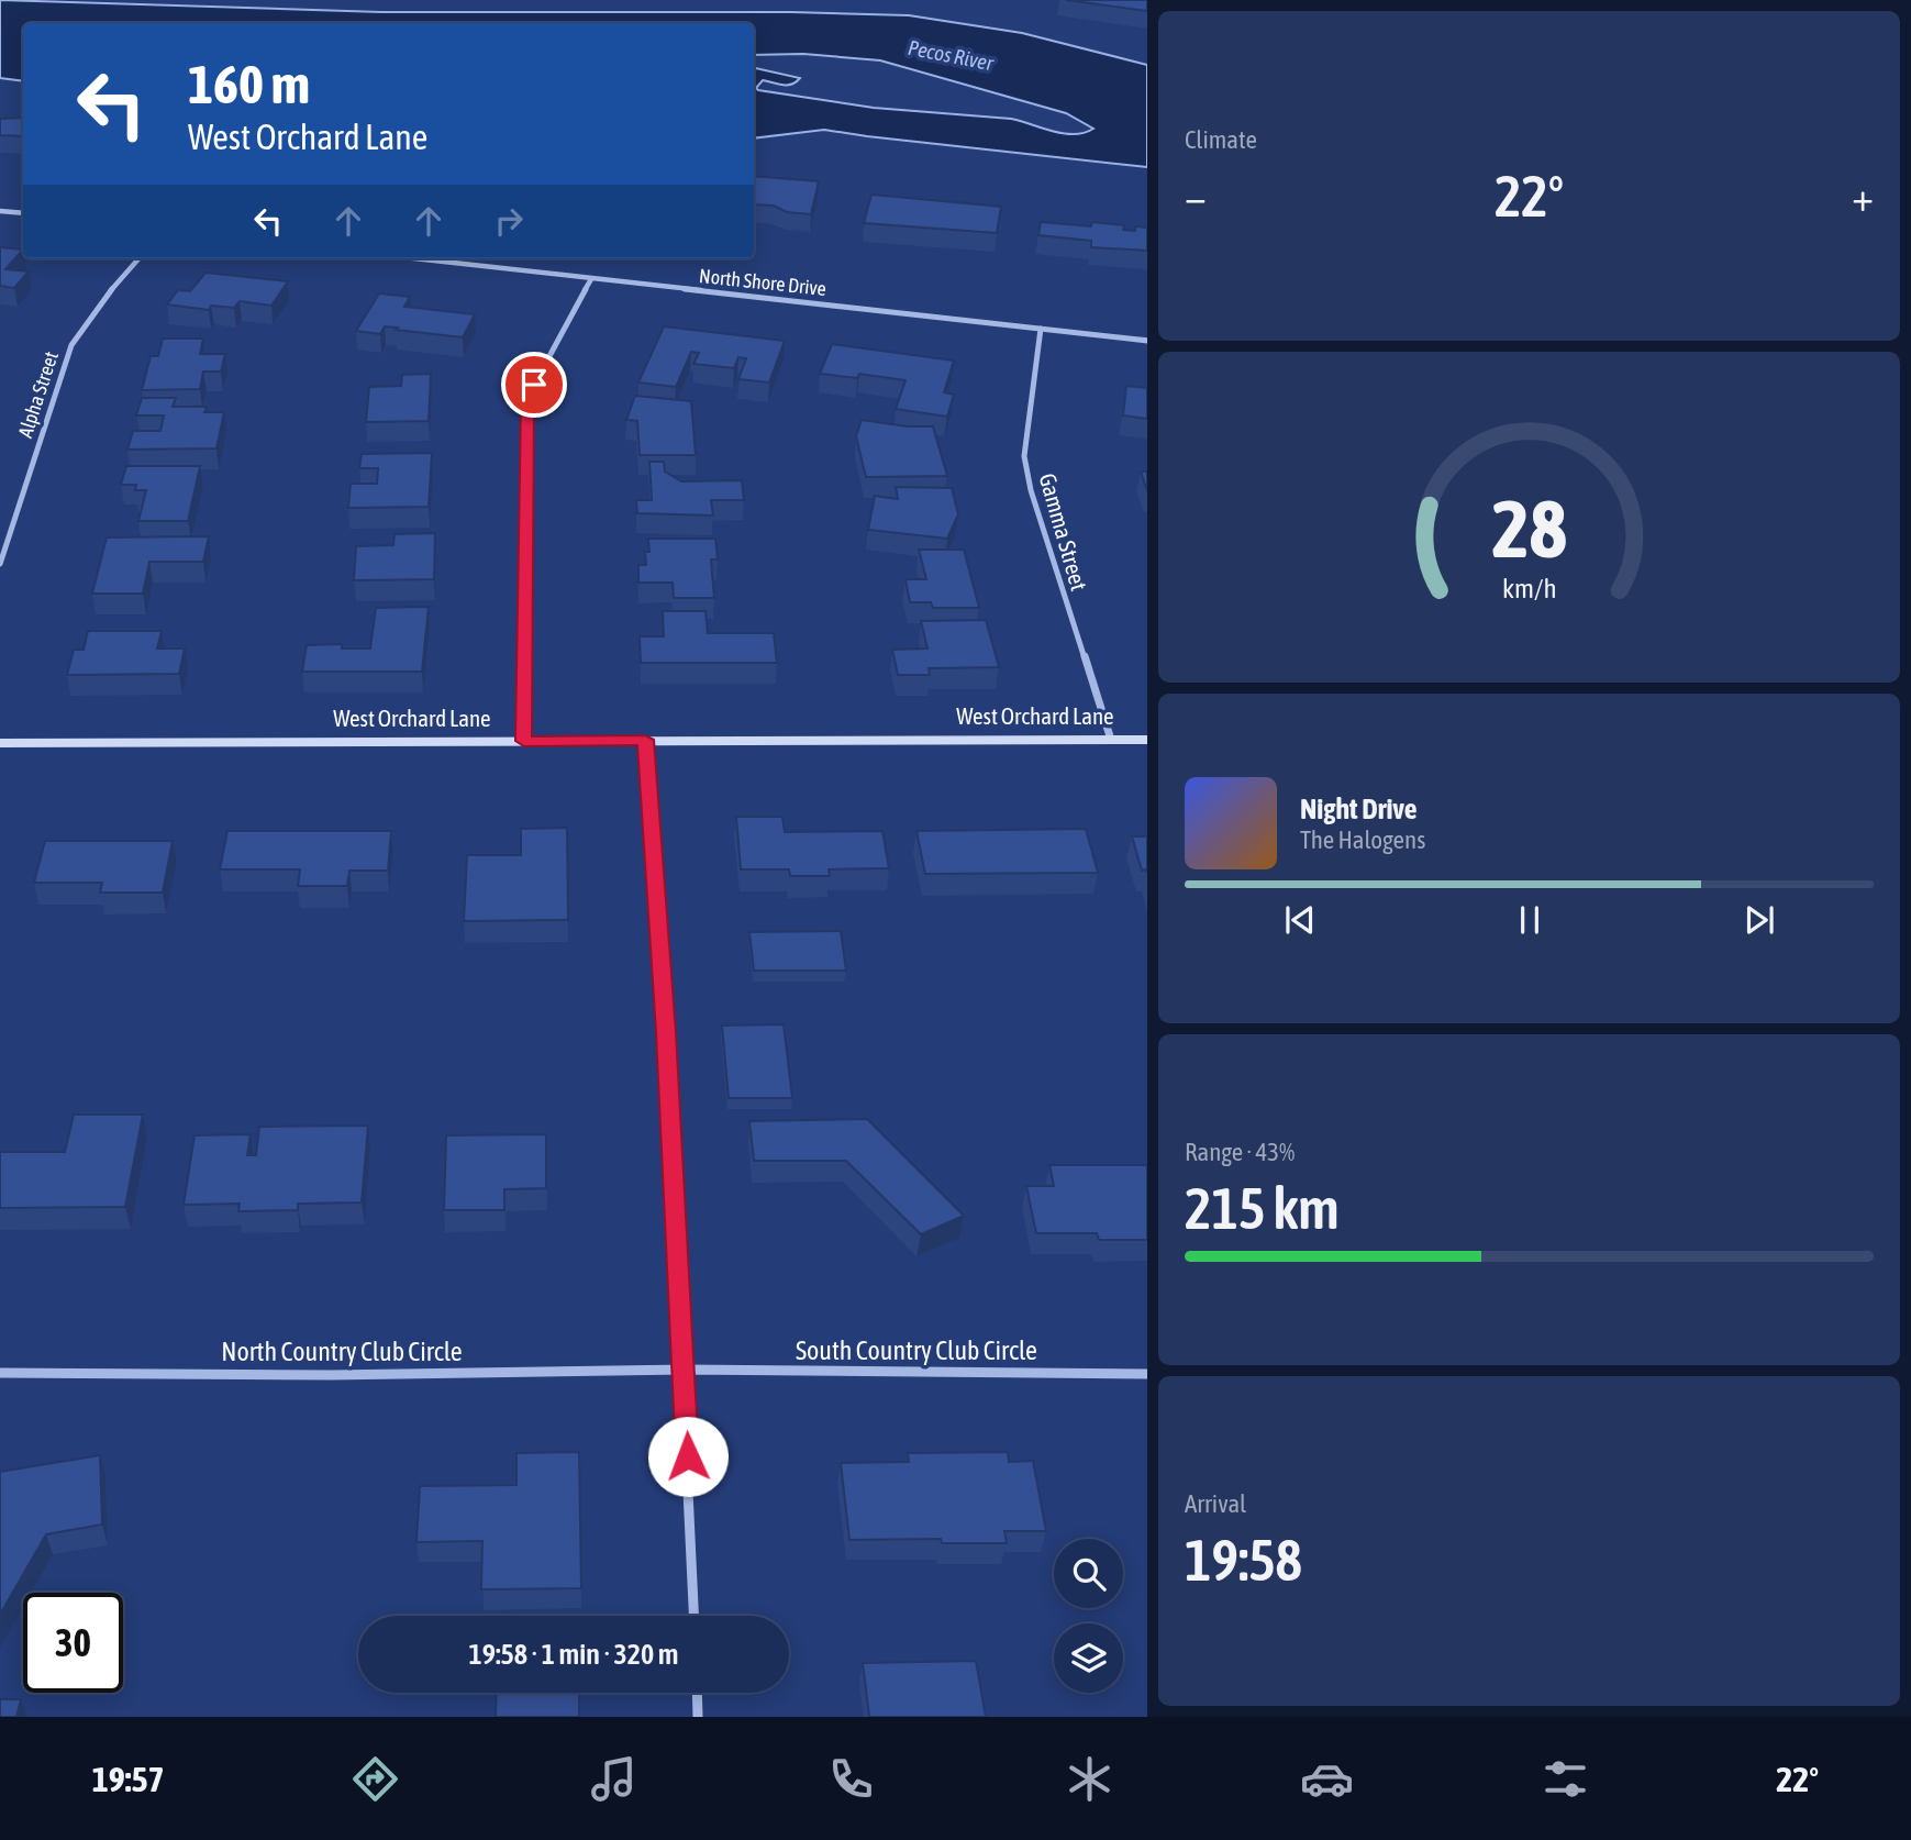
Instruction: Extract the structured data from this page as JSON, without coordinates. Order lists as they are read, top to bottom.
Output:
{
  "streets": {
    "street": [
      "North Shore Drive",
      "Alpha Street",
      "Gamma Street",
      "West Orchard Lane",
      "South Country Club Circle",
      "North Country Club Circle"
    ]
  },
  "crossings": [
    ["North Shore Drive", "Gamma Street"],
    ["Gamma Street", "West Orchard Lane"],
    ["South Country Club Circle", "North Country Club Circle"]
  ],
  "water": ["Pecos River"],
  "page": {
    "tile": [
      "Climate",
      ["Range · 43%", "215 km"],
      ["Arrival", "19:58"]
    ],
    "turn": ["160 m", "West Orchard Lane"],
    "heat": ["−", "22°", "+"],
    "song": ["Night Drive", "The Halogens"],
    "limit": "30",
    "trip": "19:58 · 1 min · 320 m",
    "tabs": ["19:57", "22°"],
    "gauge": ["28", "km/h"]
  }
}
